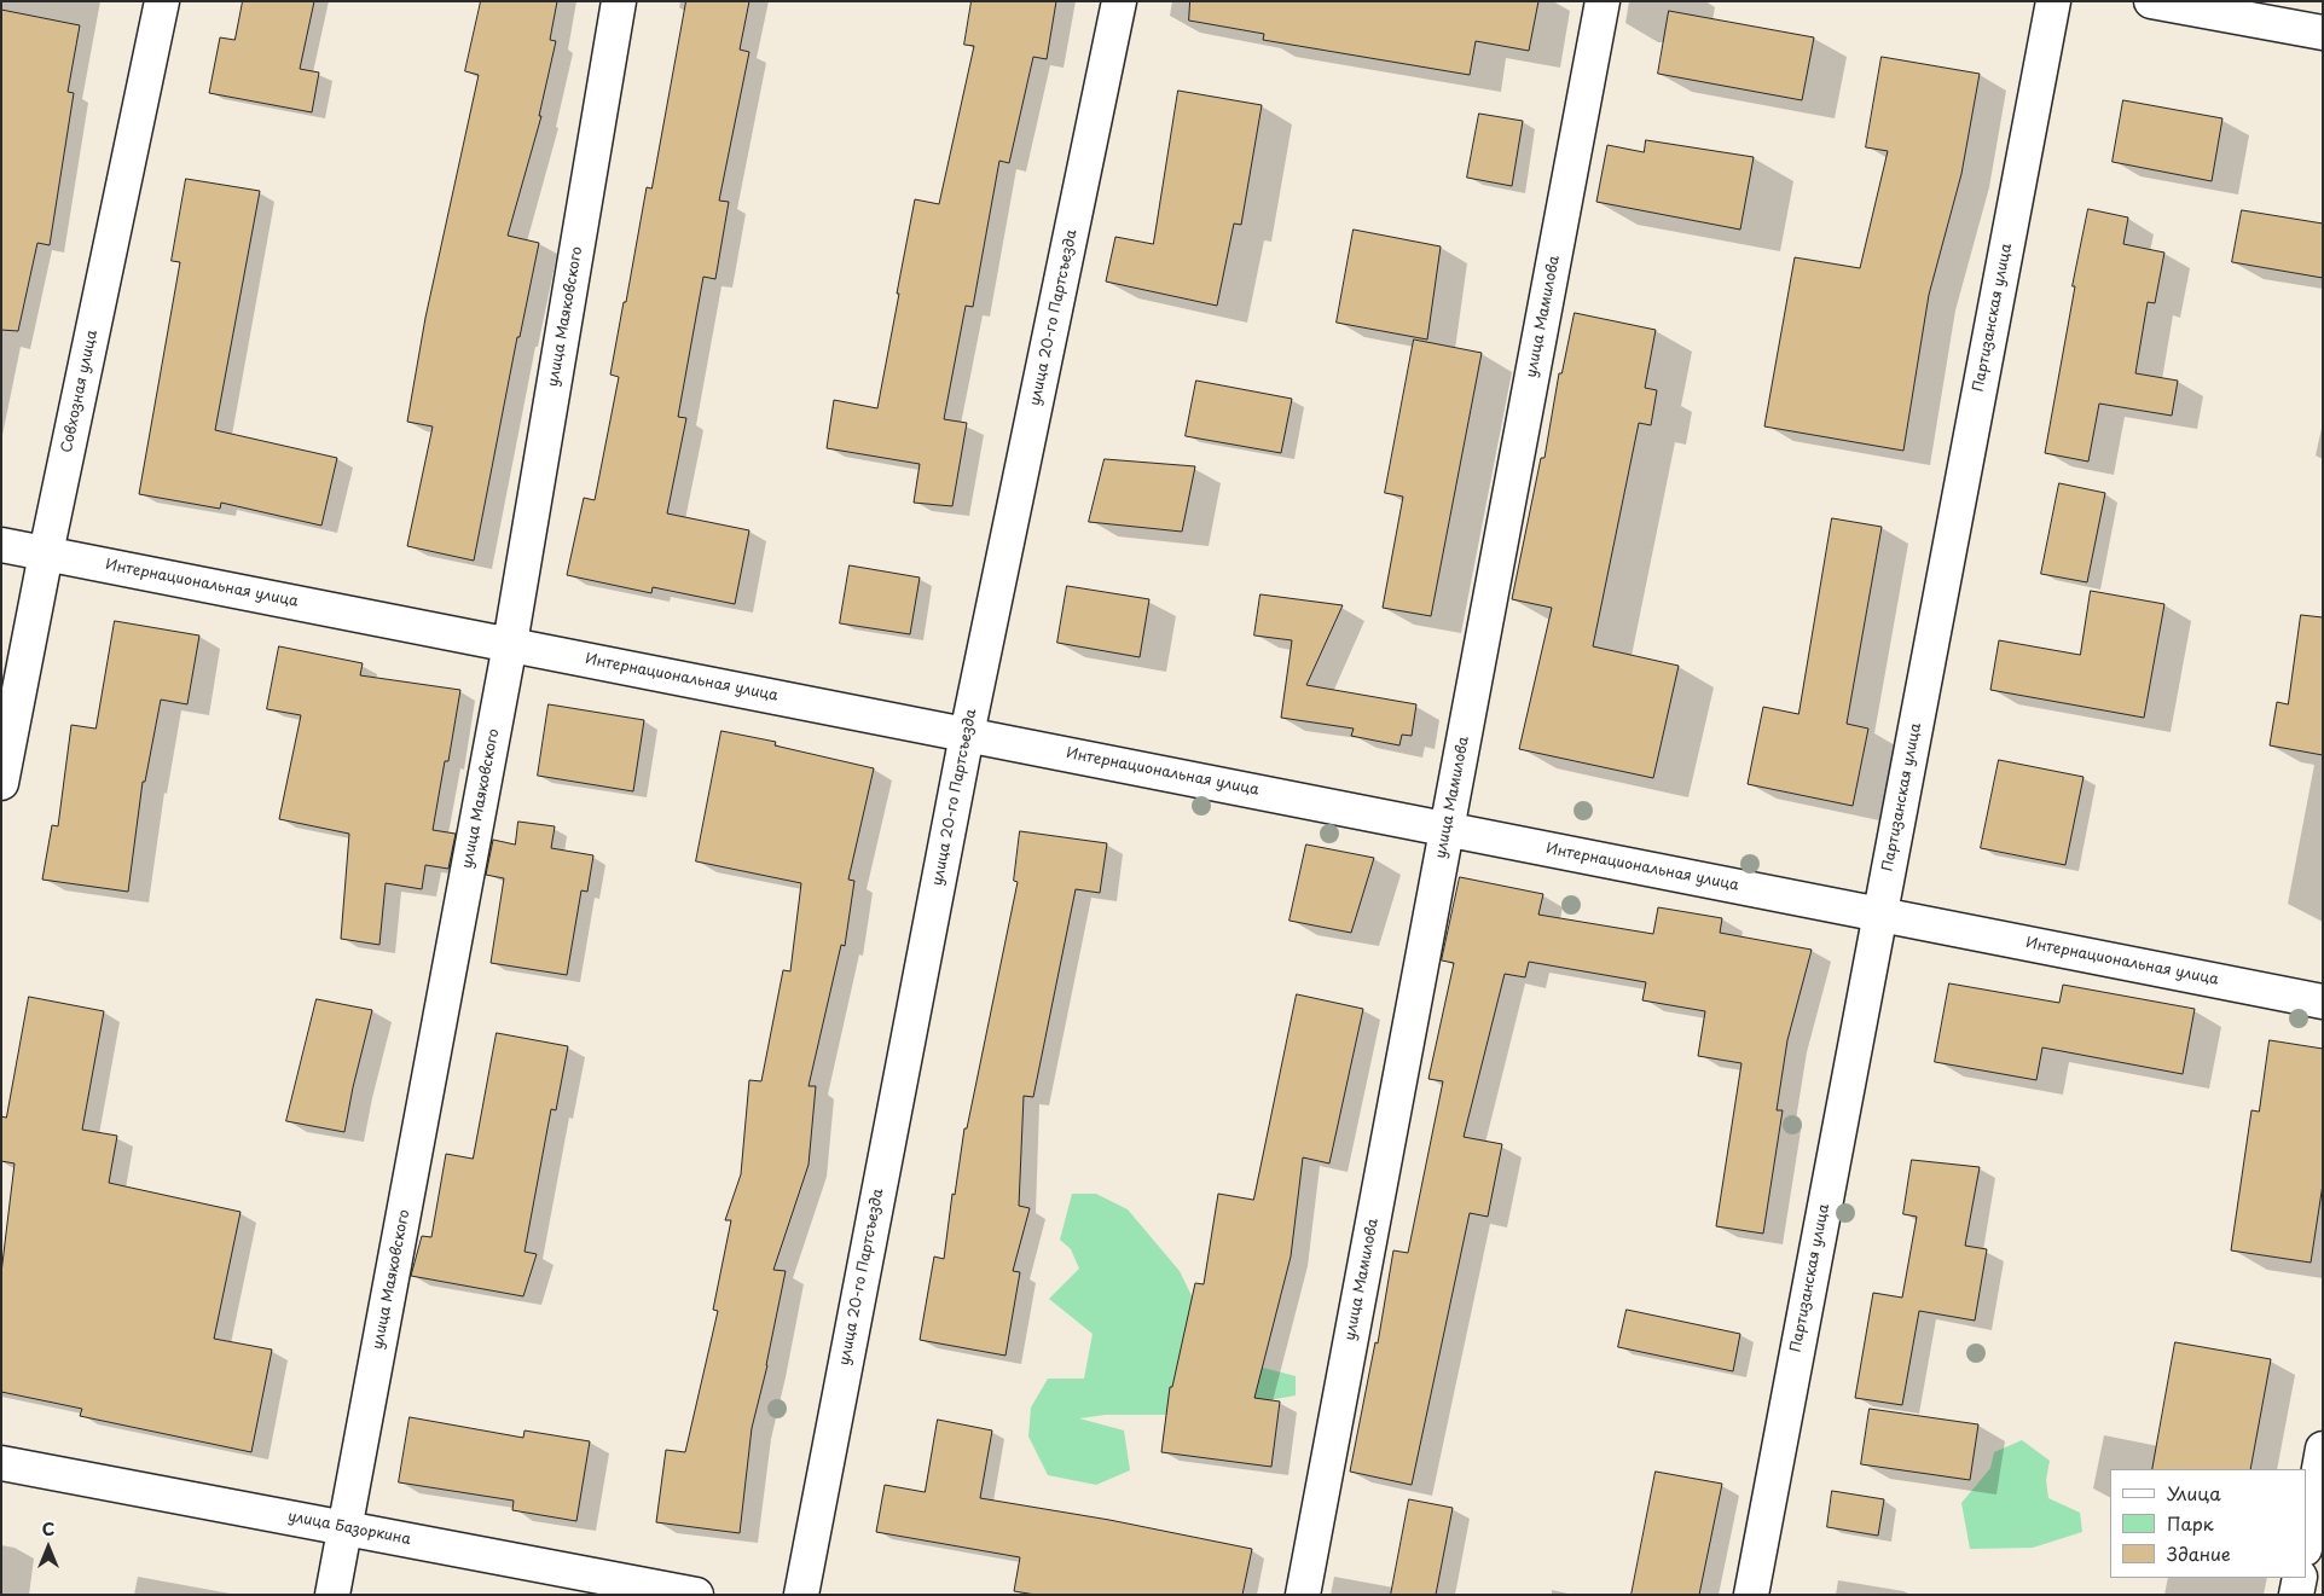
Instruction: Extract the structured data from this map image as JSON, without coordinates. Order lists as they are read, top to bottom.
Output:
{
  "streets": {
    "street": [
      "улица Маяковского",
      "улица Мамилова",
      "улица 20-го Партсъезда",
      "Партизанская улица",
      "Совхозная улица",
      "Интернациональная улица",
      "улица Базоркина"
    ]
  },
  "crossings": [
    ["улица Маяковского", "Интернациональная улица"],
    ["улица Маяковского", "улица Базоркина"],
    ["улица Мамилова", "Интернациональная улица"],
    ["улица 20-го Партсъезда", "Интернациональная улица"],
    ["Партизанская улица", "Интернациональная улица"],
    ["Совхозная улица", "Интернациональная улица"]
  ],
  "legend": ["Улица", "Парк", "Здание"],
  "north": "top"
}
